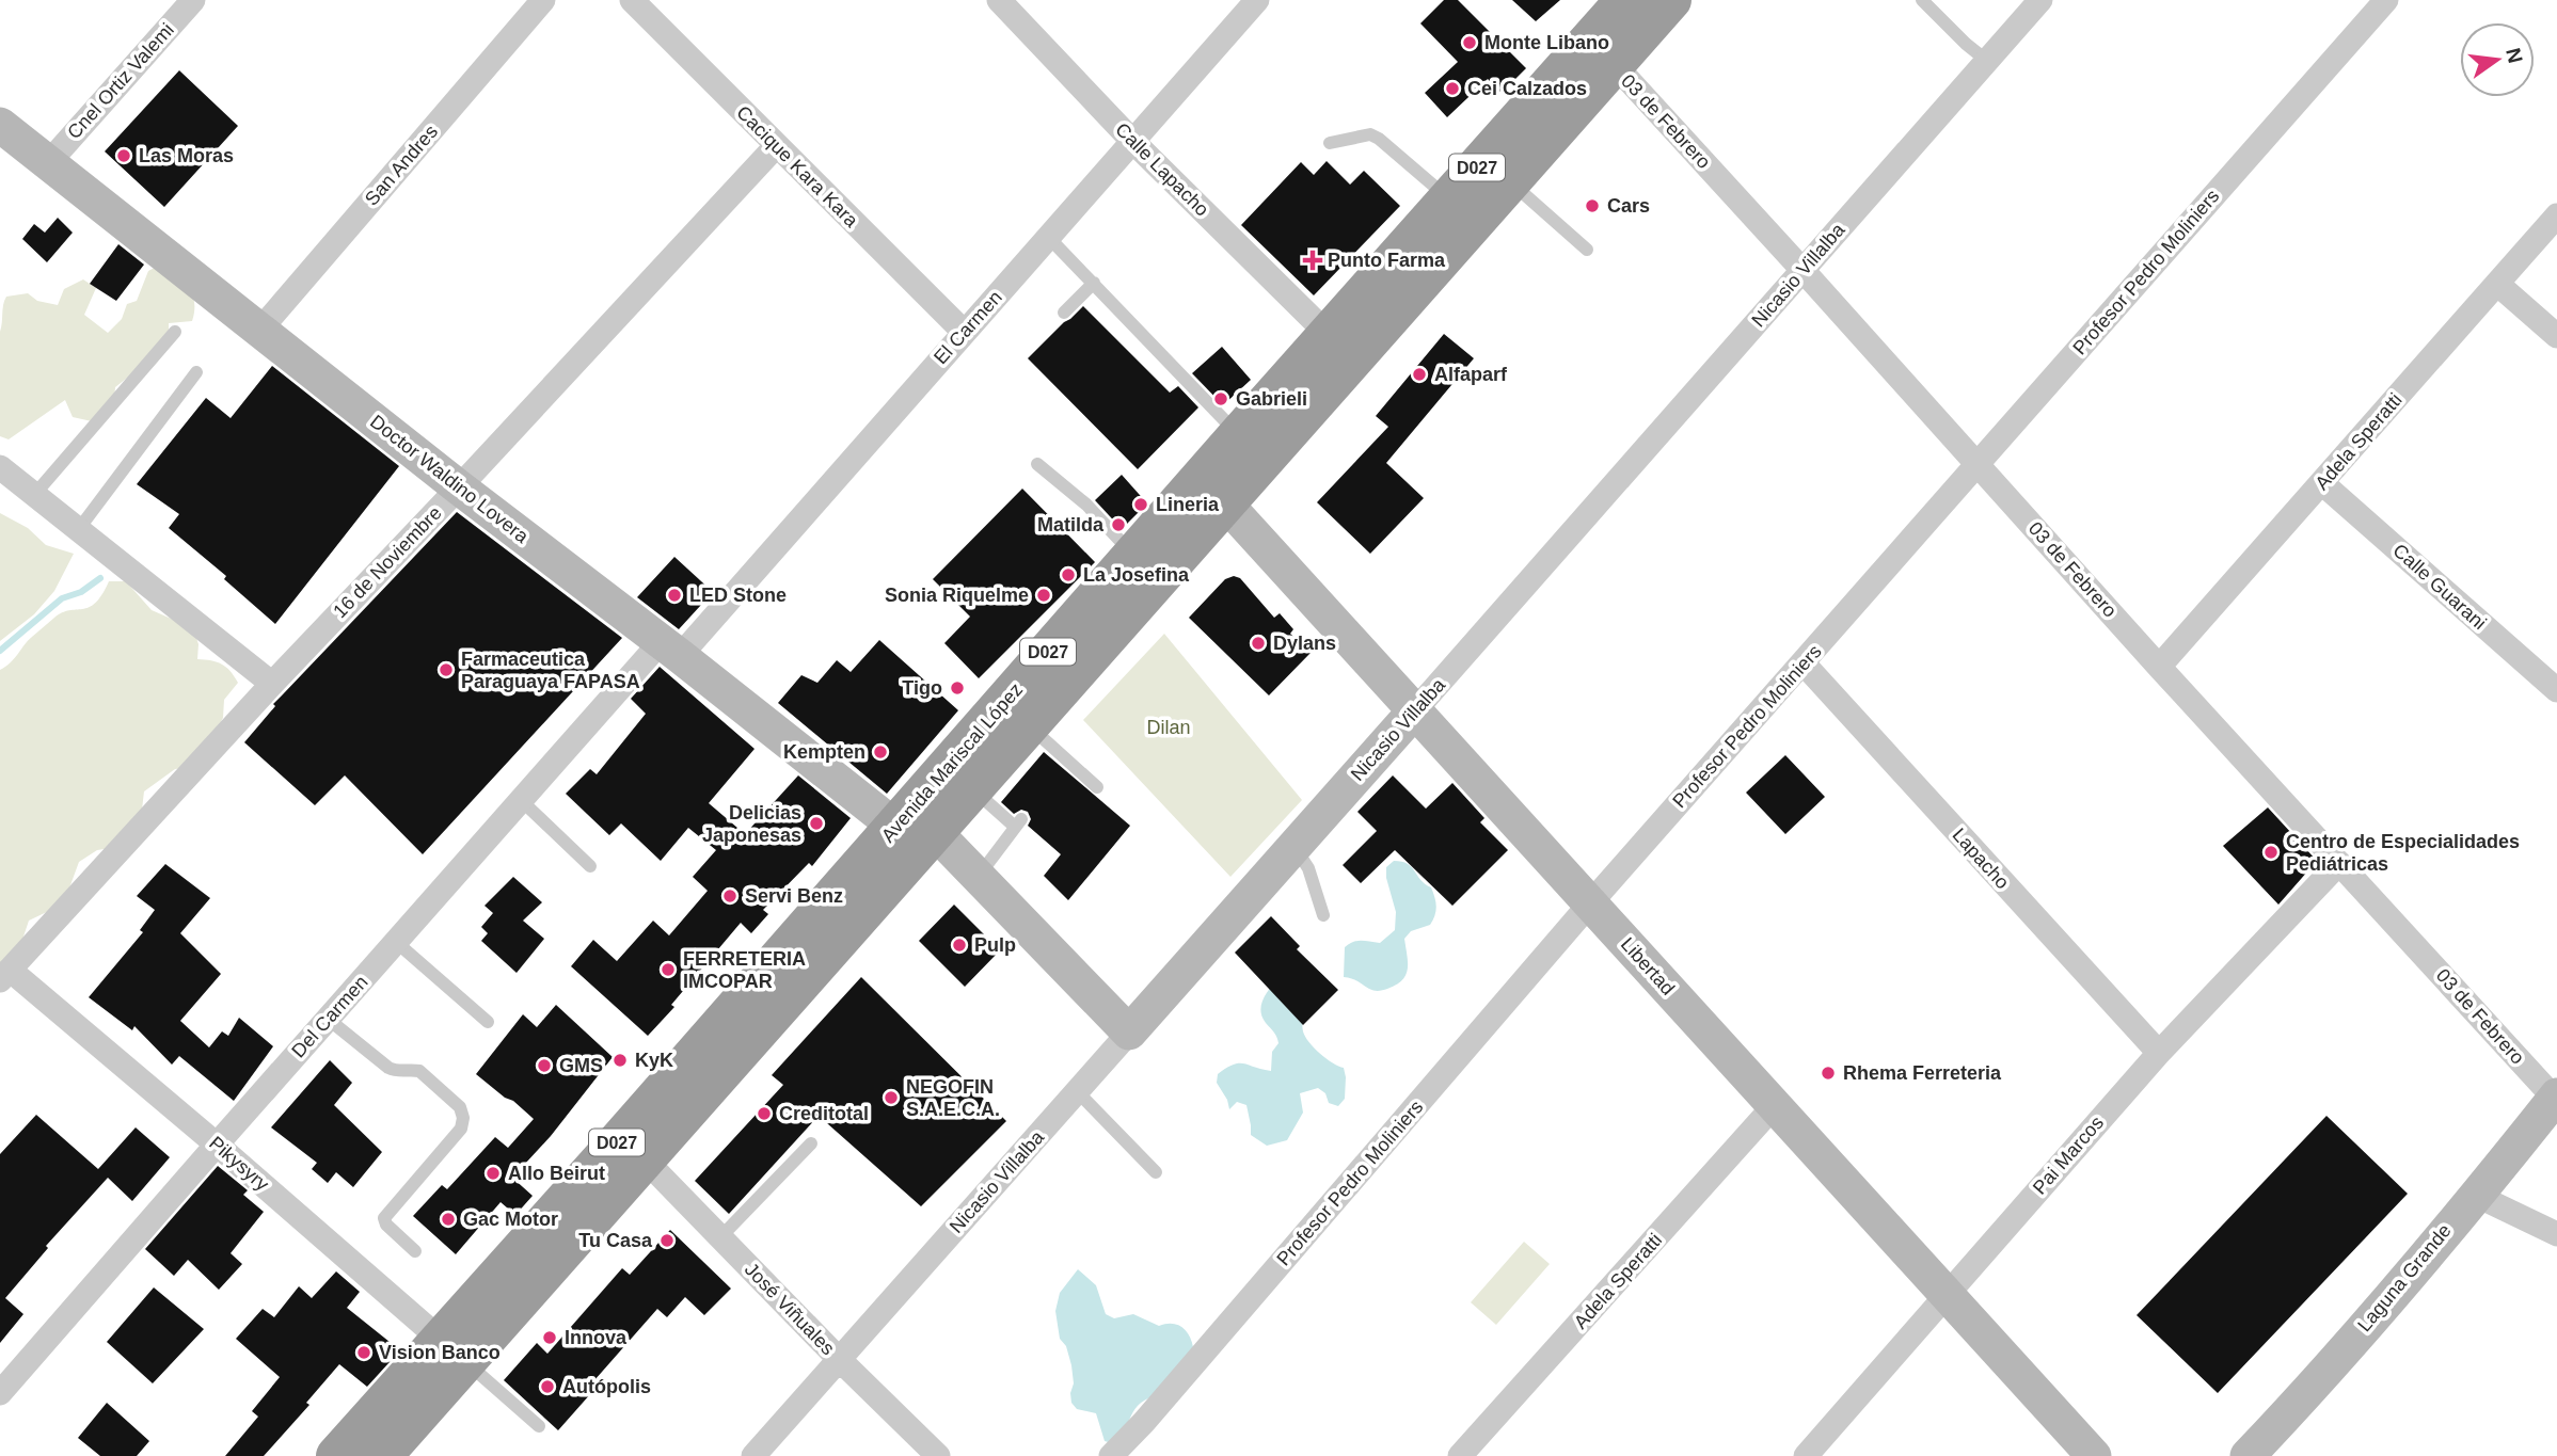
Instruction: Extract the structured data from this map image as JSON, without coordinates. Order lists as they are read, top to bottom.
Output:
{
  "streets": {
    "highway": ["D027", "Avenida Mariscal López"],
    "main road": [
      "Nicasio Villalba",
      "Doctor Waldino Lovera",
      "Libertad",
      "Laguna Grande"
    ],
    "street": [
      "Cnel Ortiz Valemi",
      "03 de Febrero",
      "San Andres",
      "Cacique Kara Kara",
      "Calle Lapacho",
      "Profesor Pedro Moliniers",
      "El Carmen",
      "Adela Speratti",
      "16 de Noviembre",
      "Calle Guarani",
      "Lapacho",
      "Del Carmen",
      "Pai Marcos",
      "Pikysyry",
      "José Viñuales"
    ]
  },
  "crossings": [
    ["Cnel Ortiz Valemi", "Doctor Waldino Lovera"],
    ["03 de Febrero", "Profesor Pedro Moliniers"],
    ["03 de Febrero", "Nicasio Villalba"],
    ["03 de Febrero", "Adela Speratti"],
    ["03 de Febrero", "Avenida Mariscal López"],
    ["03 de Febrero", "Pai Marcos"],
    ["03 de Febrero", "Laguna Grande"],
    ["San Andres", "Doctor Waldino Lovera"],
    ["Cacique Kara Kara", "El Carmen"],
    ["Cacique Kara Kara", "16 de Noviembre"],
    ["Calle Lapacho", "El Carmen"],
    ["Calle Lapacho", "Avenida Mariscal López"],
    ["Profesor Pedro Moliniers", "Lapacho"],
    ["Profesor Pedro Moliniers", "Libertad"],
    ["Nicasio Villalba", "Doctor Waldino Lovera"],
    ["Nicasio Villalba", "Libertad"],
    ["Nicasio Villalba", "José Viñuales"],
    ["El Carmen", "Doctor Waldino Lovera"],
    ["El Carmen", "Del Carmen"],
    ["Adela Speratti", "Calle Guarani"],
    ["Adela Speratti", "Libertad"],
    ["Doctor Waldino Lovera", "16 de Noviembre"],
    ["Doctor Waldino Lovera", "Avenida Mariscal López"],
    ["Doctor Waldino Lovera", "Del Carmen"],
    ["16 de Noviembre", "Pikysyry"],
    ["Avenida Mariscal López", "Libertad"],
    ["Avenida Mariscal López", "Pikysyry"],
    ["Avenida Mariscal López", "José Viñuales"],
    ["Lapacho", "Pai Marcos"],
    ["Libertad", "Pai Marcos"],
    ["Del Carmen", "Pikysyry"]
  ],
  "parks": ["Dilan"],
  "places": {
    "other": [
      "Monte Libano",
      "Cei Calzados",
      "Las Moras",
      "Cars",
      "Alfaparf",
      "Gabrieli",
      "Lineria",
      "Matilda",
      "La Josefina",
      "LED Stone",
      "Sonia Riquelme",
      "Dylans",
      "Farmaceutica Paraguaya FAPASA",
      "Tigo",
      "Kempten",
      "Delicias Japonesas",
      "Centro de Especialidades Pediátricas",
      "Servi Benz",
      "Pulp",
      "FERRETERIA IMCOPAR",
      "KyK",
      "GMS",
      "Rhema Ferreteria",
      "NEGOFIN S.A.E.C.A.",
      "Creditotal",
      "Allo Beirut",
      "Gac Motor",
      "Tu Casa",
      "Innova",
      "Vision Banco",
      "Autópolis"
    ],
    "health": ["Punto Farma"]
  },
  "north": "right"
}
